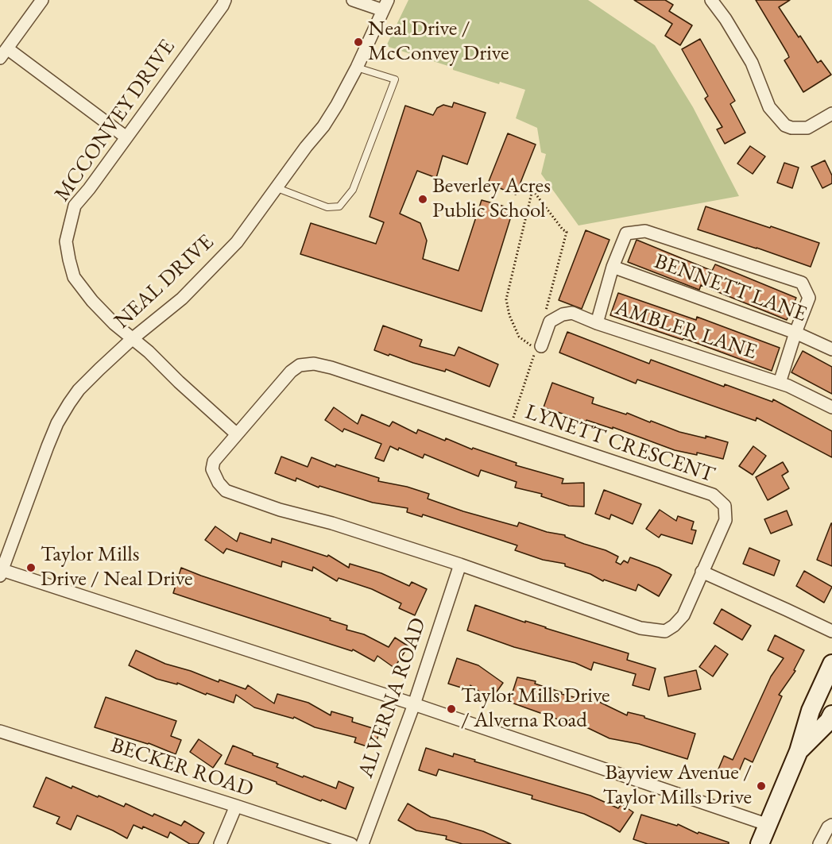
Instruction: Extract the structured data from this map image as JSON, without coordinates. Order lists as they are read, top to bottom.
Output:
{
  "streets": {
    "street": [
      "MCCONVEY DRIVE",
      "NEAL DRIVE",
      "BENNETT LANE",
      "AMBLER LANE",
      "LYNETT CRESCENT",
      "ALVERNA ROAD",
      "BECKER ROAD"
    ]
  },
  "crossings": [
    ["MCCONVEY DRIVE", "NEAL DRIVE"],
    ["MCCONVEY DRIVE", "LYNETT CRESCENT"],
    ["LYNETT CRESCENT", "ALVERNA ROAD"]
  ],
  "places": [
    "Neal Drive / McConvey Drive",
    "Beverley Acres Public School",
    "Taylor Mills Drive / Neal Drive",
    "Taylor Mills Drive / Alverna Road",
    "Bayview Avenue / Taylor Mills Drive"
  ]
}
